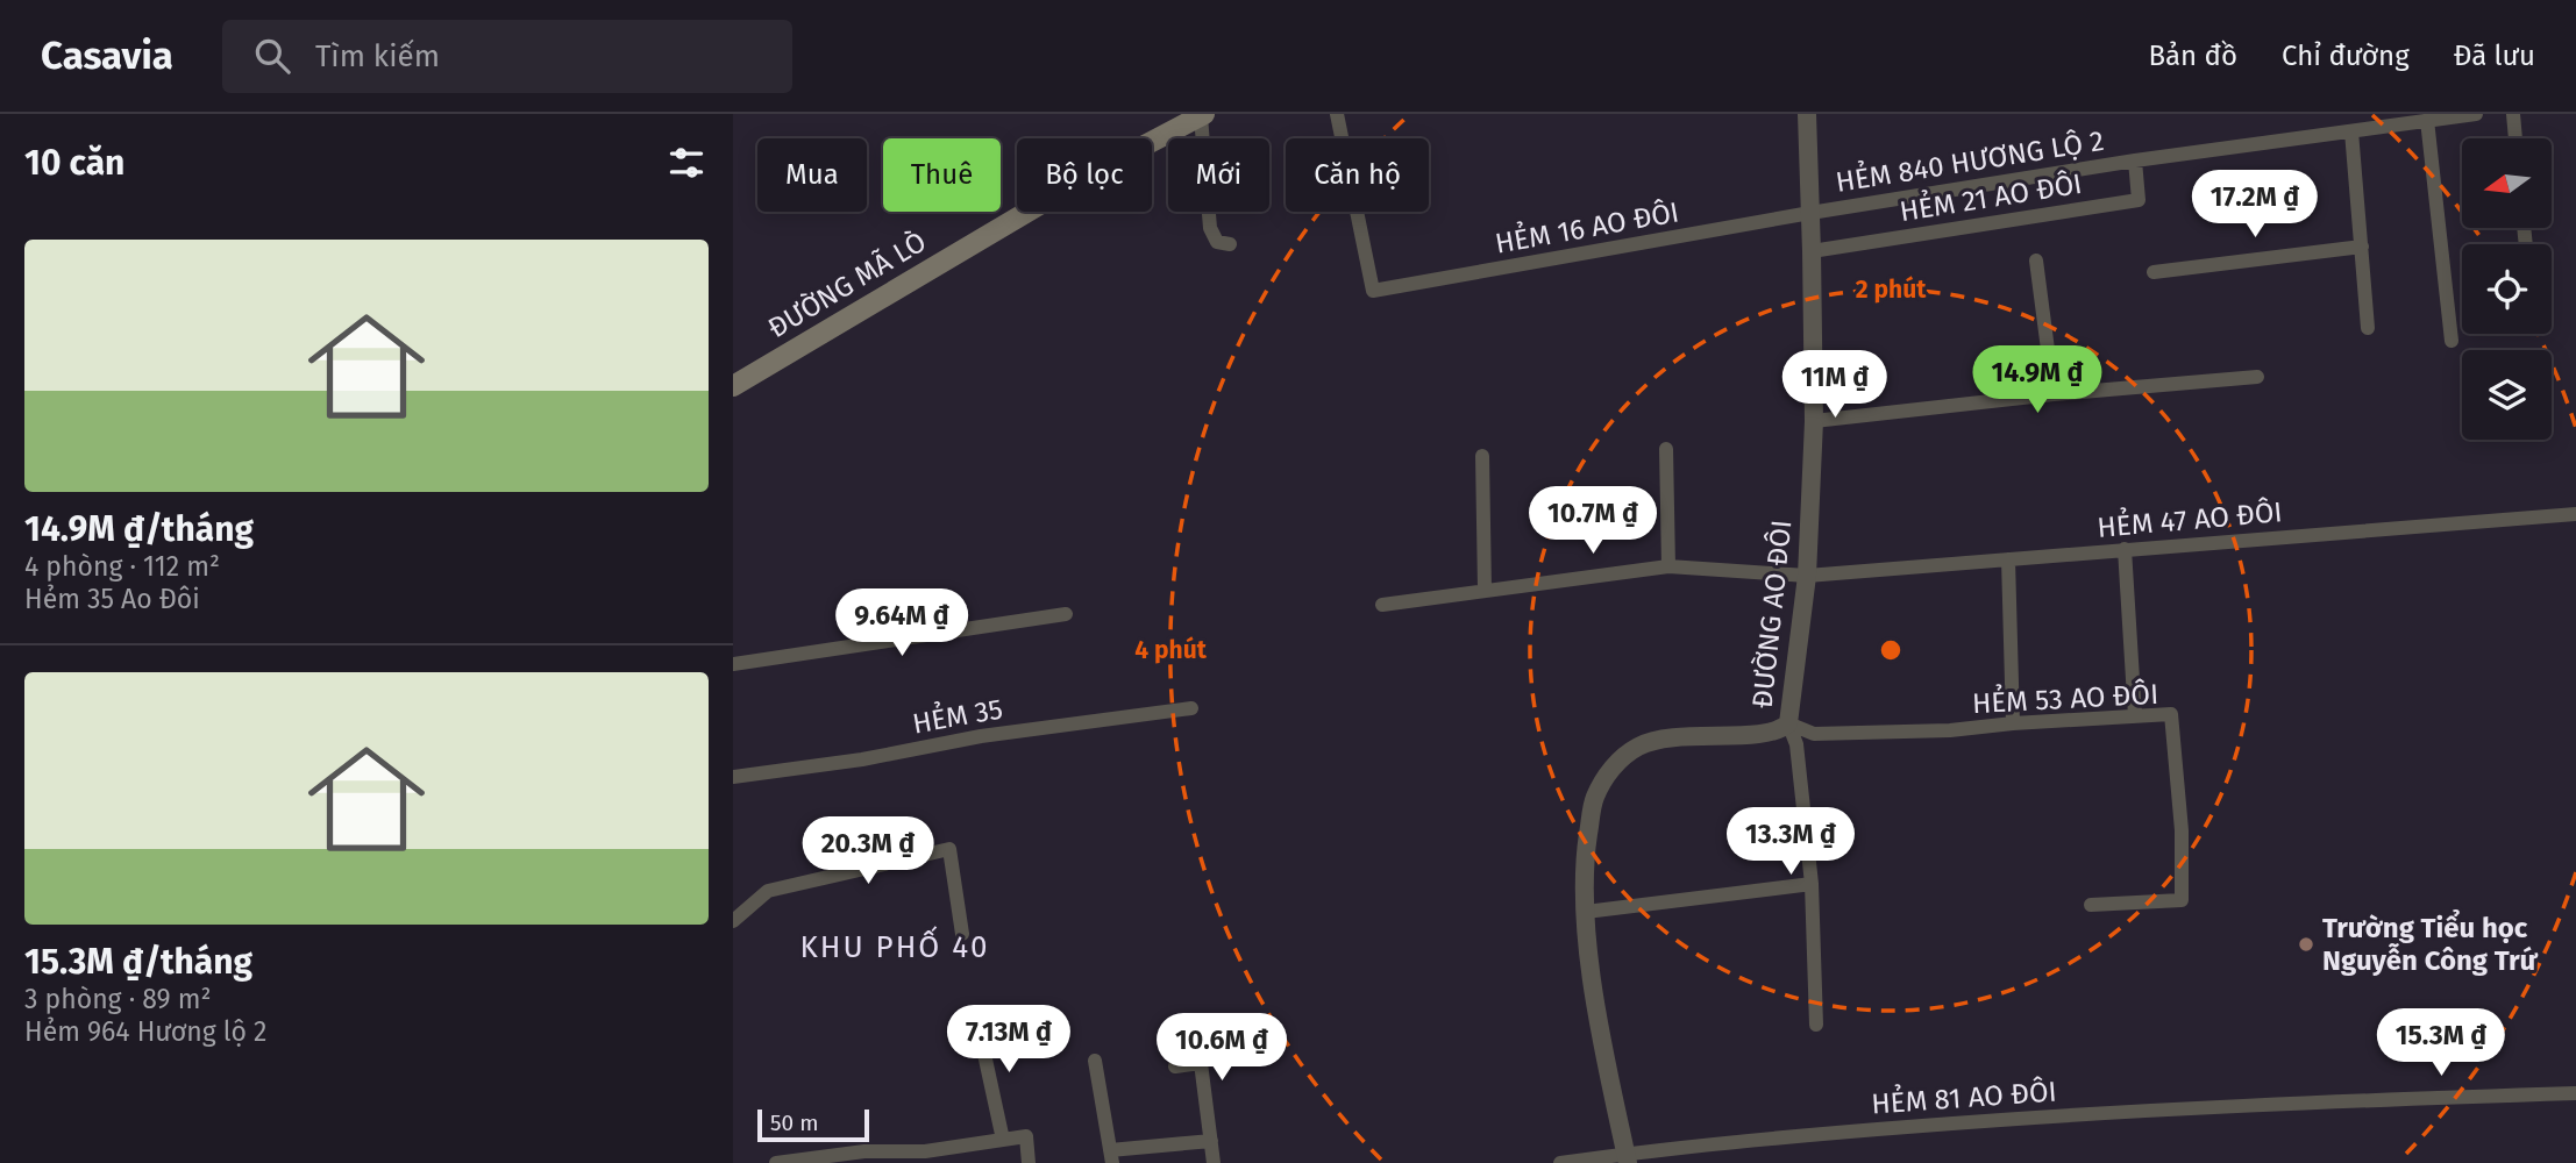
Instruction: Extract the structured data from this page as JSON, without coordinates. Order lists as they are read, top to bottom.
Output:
{
  "streets": {
    "main road": ["ĐƯỜNG MÃ LÒ"],
    "street": [
      "HẺM 840 HƯƠNG LỘ 2",
      "HẺM 21 AO ĐÔI",
      "HẺM 16 AO ĐÔI",
      "HẺM 47 AO ĐÔI",
      "ĐƯỜNG AO ĐÔI",
      "HẺM 53 AO ĐÔI",
      "HẺM 35",
      "HẺM 81 AO ĐÔI"
    ]
  },
  "crossings": [
    ["HẺM 840 HƯƠNG LỘ 2", "HẺM 21 AO ĐÔI"],
    ["HẺM 840 HƯƠNG LỘ 2", "HẺM 16 AO ĐÔI"],
    ["HẺM 840 HƯƠNG LỘ 2", "ĐƯỜNG AO ĐÔI"],
    ["HẺM 21 AO ĐÔI", "ĐƯỜNG AO ĐÔI"],
    ["HẺM 16 AO ĐÔI", "ĐƯỜNG AO ĐÔI"],
    ["HẺM 47 AO ĐÔI", "ĐƯỜNG AO ĐÔI"],
    ["ĐƯỜNG AO ĐÔI", "HẺM 53 AO ĐÔI"],
    ["ĐƯỜNG AO ĐÔI", "HẺM 81 AO ĐÔI"]
  ],
  "districts": ["KHU PHỐ 40"],
  "places": ["Trường Tiểu học Nguyễn Công Trứ"],
  "scale_bar": "50 m",
  "north": "left",
  "page": {
    "header": "Casavia",
    "search": "Tìm kiếm",
    "nav": ["Bản đồ", "Chỉ đường", "Đã lưu"],
    "heading": "10 căn",
    "chip": [
      "Mua",
      "Thuê",
      "Bộ lọc",
      "Mới",
      "Căn hộ"
    ],
    "price": [
      "17.2M ₫",
      "14.9M ₫",
      "11M ₫",
      "10.7M ₫",
      "9.64M ₫",
      "13.3M ₫",
      "20.3M ₫",
      "7.13M ₫",
      "15.3M ₫",
      "10.6M ₫"
    ],
    "list": [
      {
        "name": "14.9M ₫/tháng",
        "note": "4 phòng · 112 m² · Hẻm 35 Ao Đôi"
      },
      {
        "name": "15.3M ₫/tháng",
        "note": "3 phòng · 89 m² · Hẻm 964 Hương lộ 2"
      }
    ],
    "scale": "50 m"
  },
  "rings": ["2 phút", "4 phút"]
}
